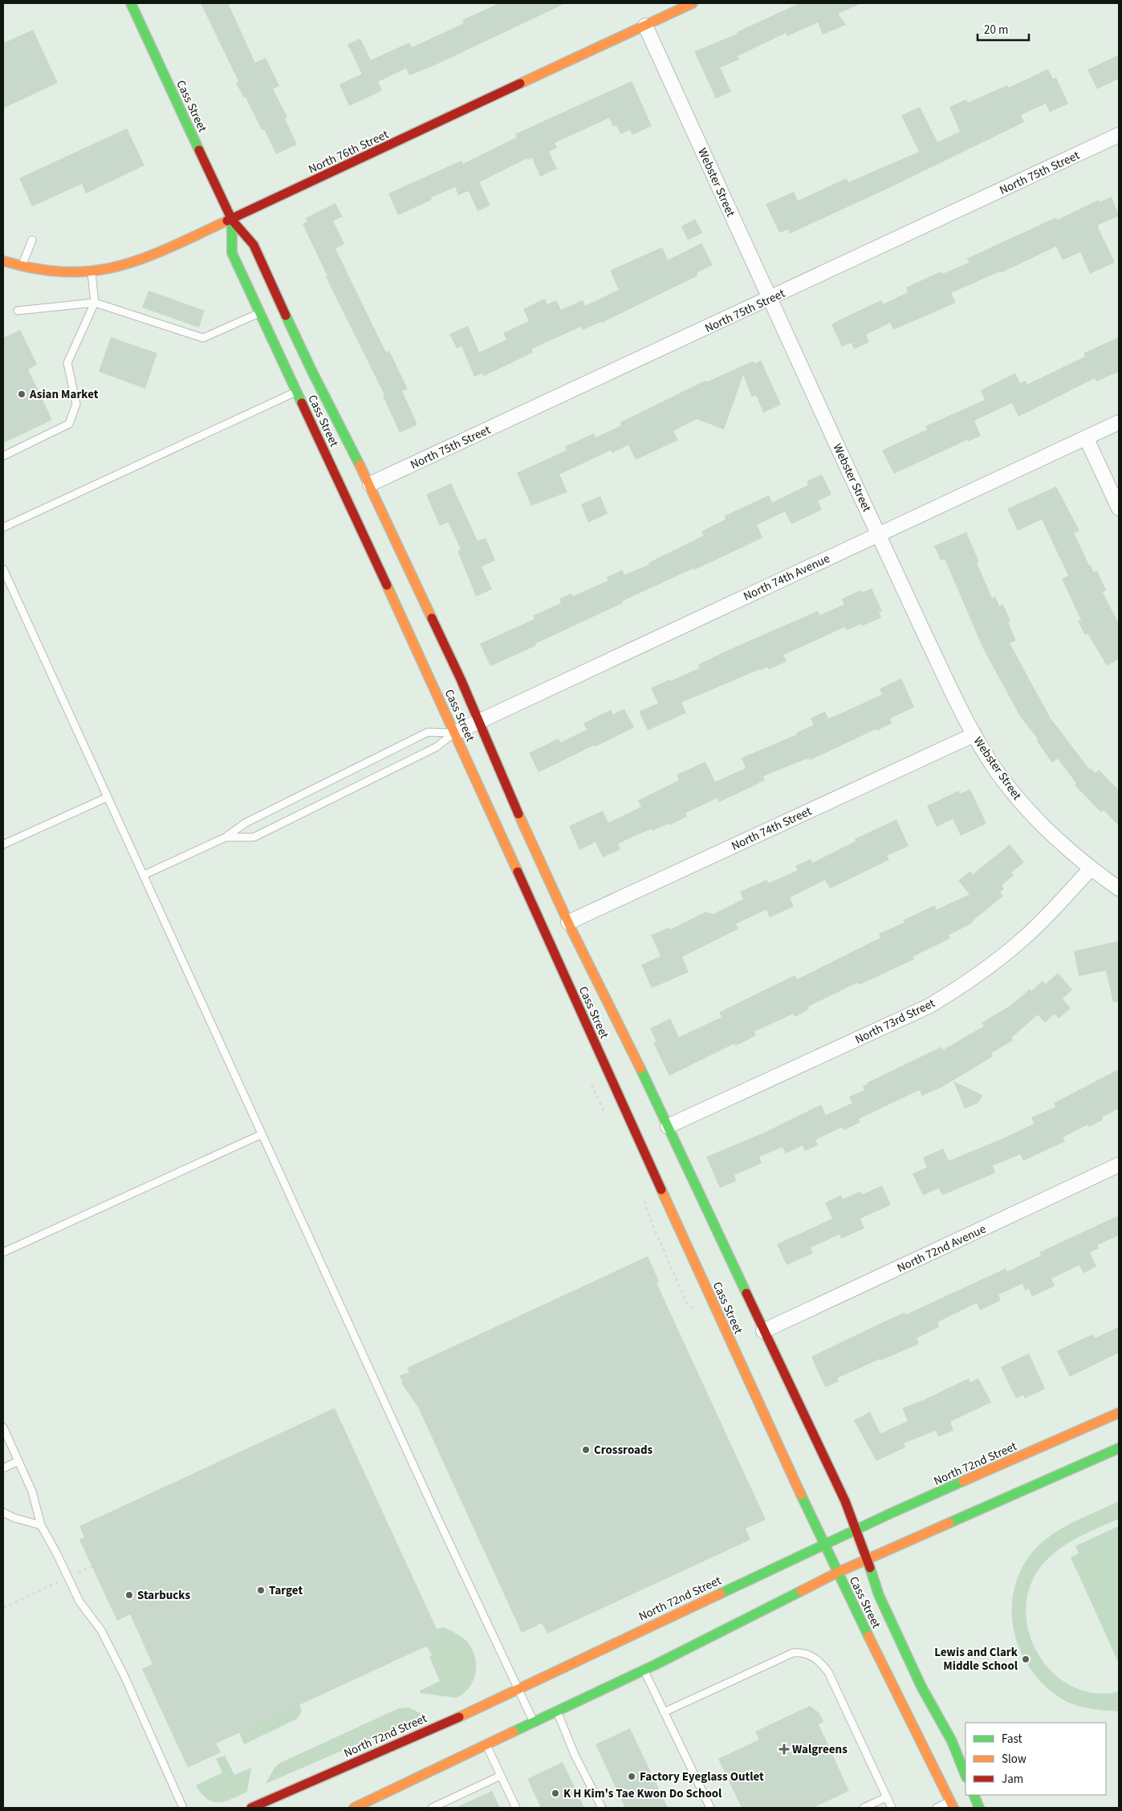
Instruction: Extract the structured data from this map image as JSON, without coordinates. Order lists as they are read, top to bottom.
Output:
{
  "streets": {
    "main road": ["Cass Street", "North 76th Street", "North 72nd Street"],
    "street": [
      "North 75th Street",
      "Webster Street",
      "North 74th Avenue",
      "North 74th Street",
      "North 73rd Street",
      "North 72nd Avenue"
    ]
  },
  "crossings": [
    ["Cass Street", "North 76th Street"],
    ["Cass Street", "North 75th Street"],
    ["Cass Street", "North 74th Avenue"],
    ["Cass Street", "North 74th Street"],
    ["Cass Street", "North 73rd Street"],
    ["Cass Street", "North 72nd Avenue"],
    ["Cass Street", "North 72nd Street"],
    ["North 76th Street", "Webster Street"],
    ["North 75th Street", "Webster Street"],
    ["Webster Street", "North 74th Avenue"],
    ["Webster Street", "North 74th Street"],
    ["Webster Street", "North 73rd Street"]
  ],
  "places": {
    "other": [
      "Asian Market",
      "Crossroads",
      "Target",
      "Starbucks",
      "Lewis and Clark Middle School",
      "Factory Eyeglass Outlet",
      "K H Kim's Tae Kwon Do School"
    ],
    "health": ["Walgreens"]
  },
  "legend": ["Fast", "Slow", "Jam"],
  "scale_bar": "20 m"
}
